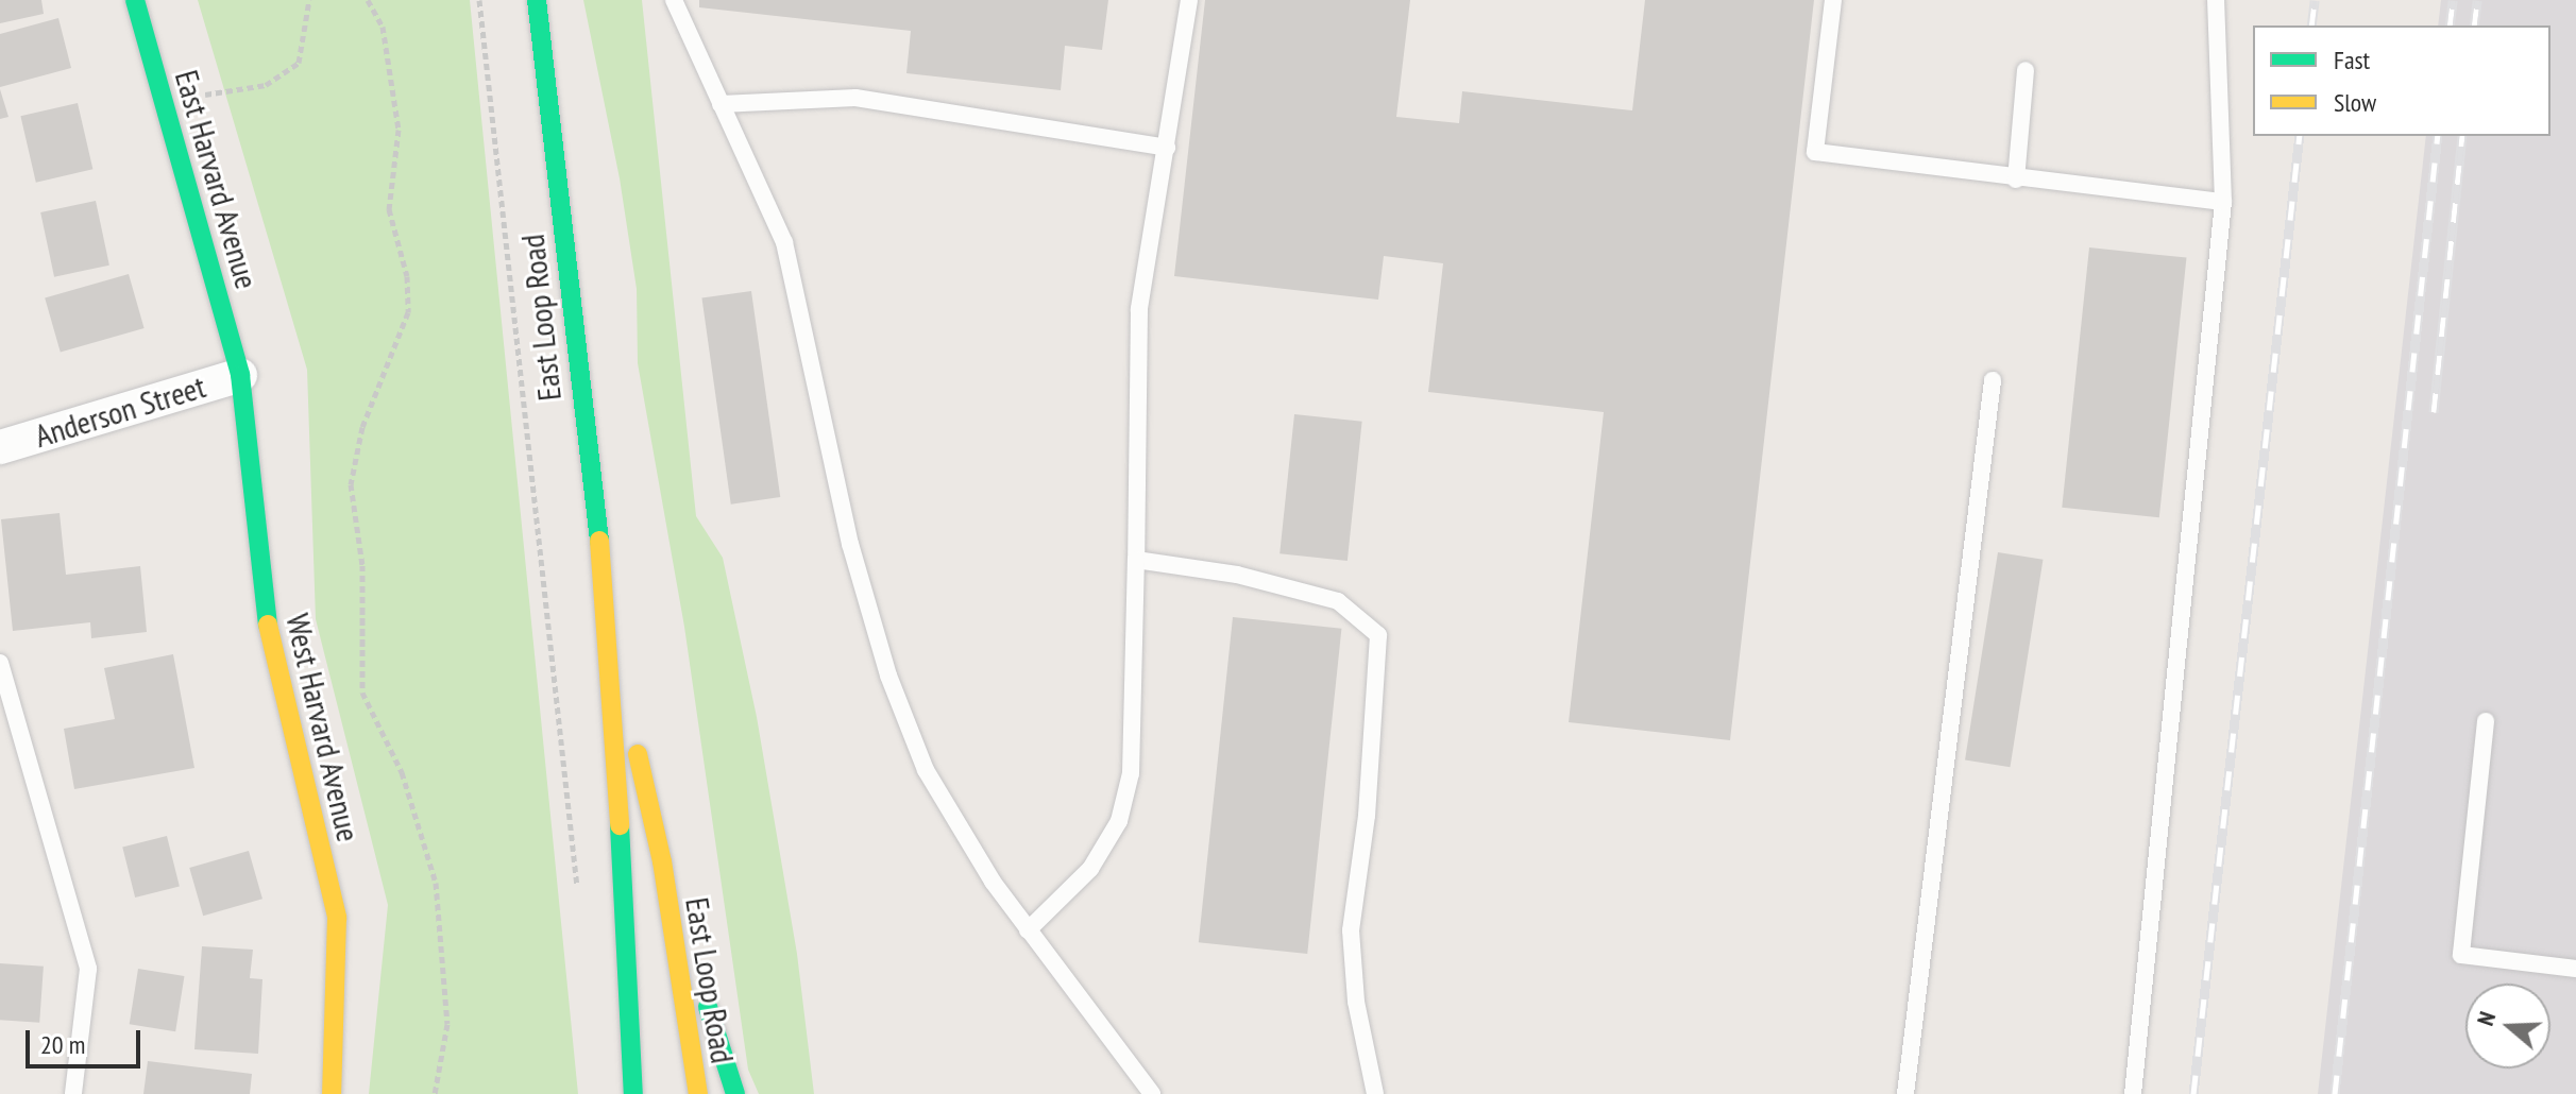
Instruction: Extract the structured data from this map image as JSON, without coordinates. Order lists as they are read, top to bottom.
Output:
{
  "streets": {
    "main road": ["East Harvard Avenue", "East Loop Road", "West Harvard Avenue"],
    "street": ["Anderson Street"]
  },
  "crossings": [
    ["East Harvard Avenue", "Anderson Street"],
    ["East Harvard Avenue", "West Harvard Avenue"],
    ["Anderson Street", "West Harvard Avenue"]
  ],
  "legend": ["Fast", "Slow"],
  "scale_bar": "20 m",
  "north": "left"
}
